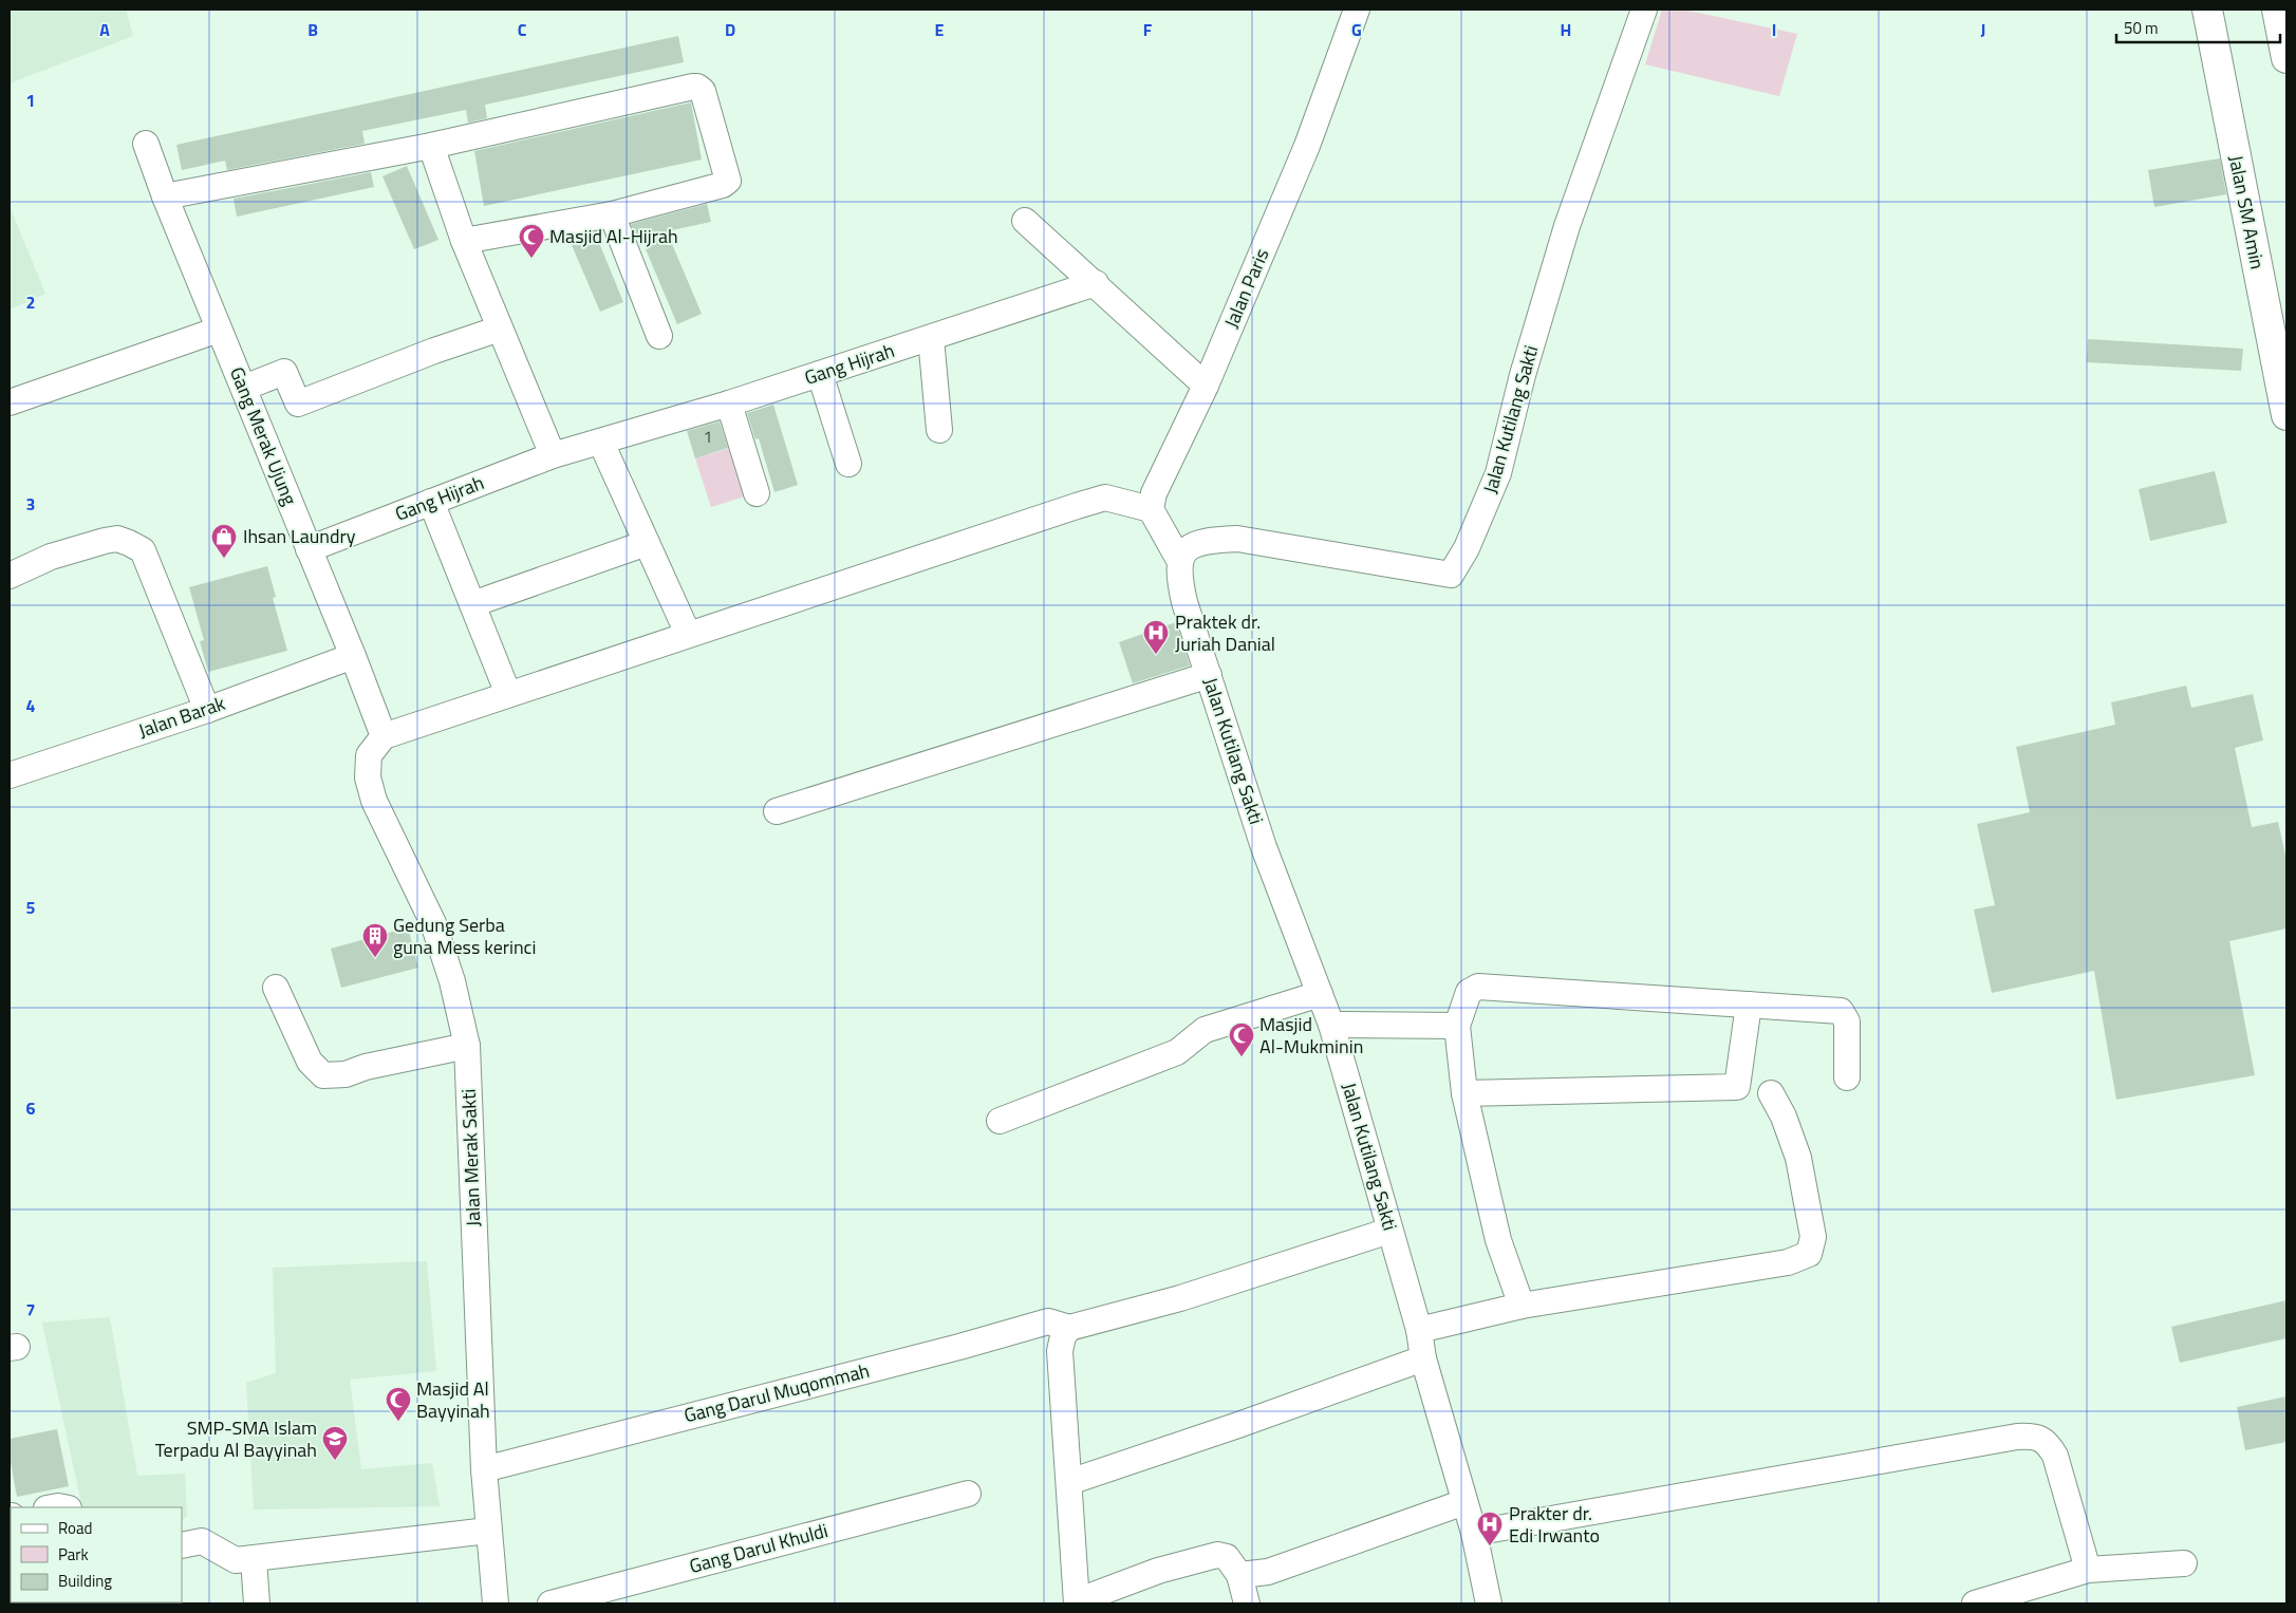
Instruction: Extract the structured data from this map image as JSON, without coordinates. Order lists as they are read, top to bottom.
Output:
{
  "streets": {
    "main road": ["Jalan SM Amin"],
    "street": [
      "Jalan Paris",
      "Gang Hijrah",
      "Jalan Kutilang Sakti",
      "Gang Merak Ujung",
      "Jalan Barak",
      "Jalan Merak Sakti",
      "Gang Darul Muqommah",
      "Gang Darul Khuldi"
    ]
  },
  "crossings": [
    ["Gang Hijrah", "Gang Merak Ujung"],
    ["Gang Merak Ujung", "Jalan Barak"],
    ["Gang Merak Ujung", "Jalan Merak Sakti"],
    ["Jalan Merak Sakti", "Gang Darul Muqommah"]
  ],
  "places": {
    "mosque": ["Masjid Al-Hijrah", "Masjid Al-Mukminin", "Masjid Al Bayyinah"],
    "shop": ["Ihsan Laundry"],
    "hospital": ["Praktek dr. Juriah Danial", "Prakter dr. Edi Irwanto"],
    "building": ["Gedung Serba guna Mess kerinci"],
    "school or university": ["SMP-SMA Islam Terpadu Al Bayyinah"]
  },
  "house_numbers": ["1"],
  "legend": ["Road", "Park", "Building"],
  "scale_bar": "50 m",
  "grid": {
    "columns": [
      "A",
      "B",
      "C",
      "D",
      "E",
      "F",
      "G",
      "H",
      "I",
      "J"
    ],
    "rows": [
      "1",
      "2",
      "3",
      "4",
      "5",
      "6",
      "7"
    ]
  }
}
